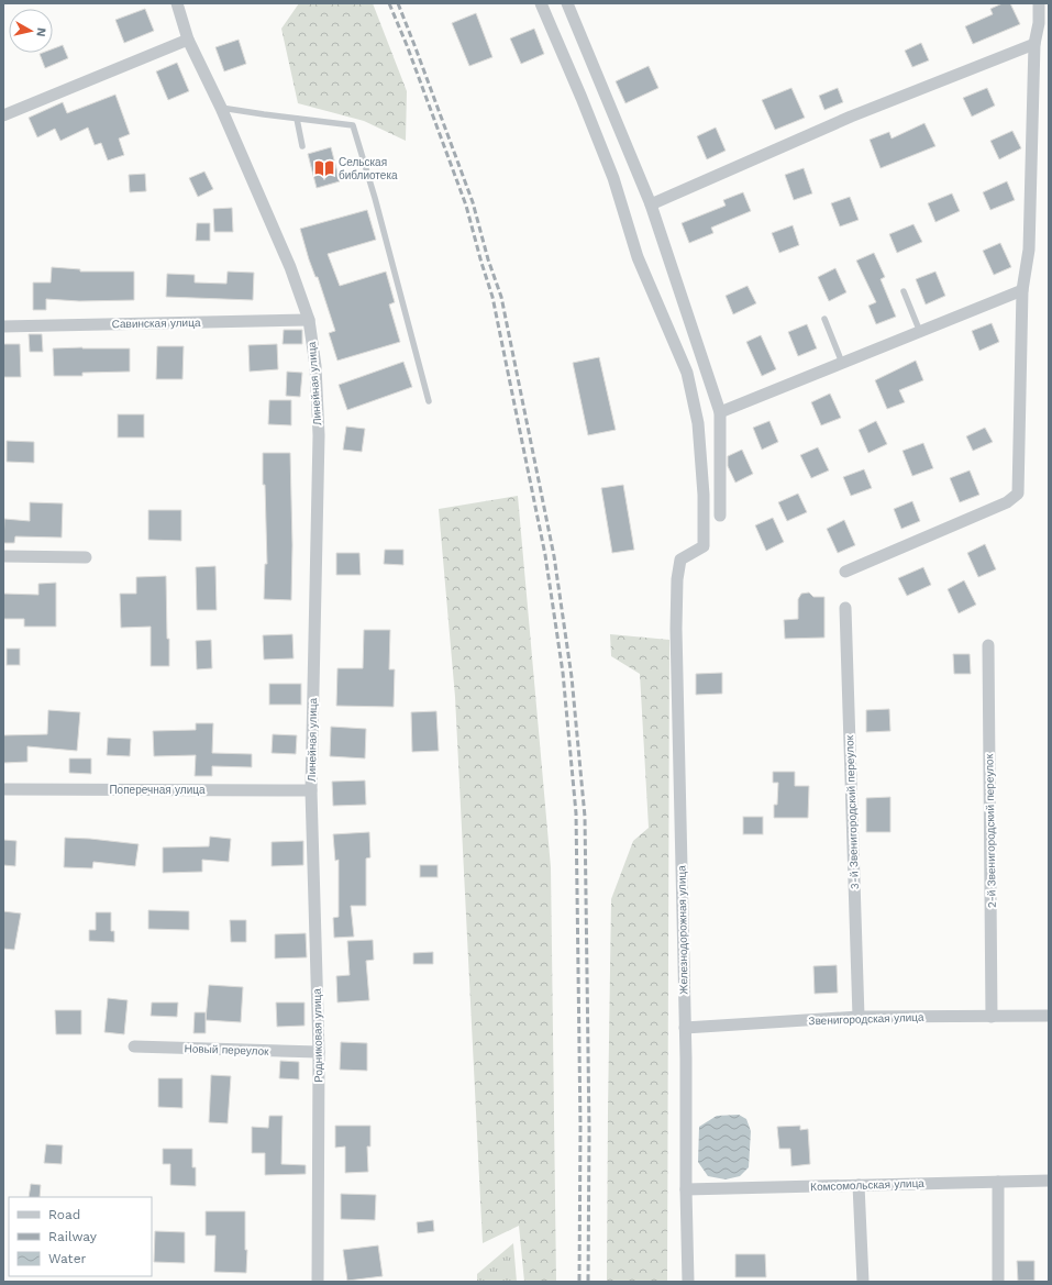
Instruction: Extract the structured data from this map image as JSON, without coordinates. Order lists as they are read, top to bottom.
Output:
{
  "streets": {
    "street": [
      "Савинская улица",
      "Линейная улица",
      "Поперечная улица",
      "3-й Звенигородский переулок",
      "2-й Звенигородский переулок",
      "Железнодорожная улица",
      "Звенигородская улица",
      "Родниковая улица",
      "Новый переулок",
      "Комсомольская улица"
    ]
  },
  "crossings": [
    ["Савинская улица", "Линейная улица"],
    ["Линейная улица", "Поперечная улица"],
    ["Линейная улица", "Родниковая улица"],
    ["Поперечная улица", "Родниковая улица"],
    ["3-й Звенигородский переулок", "Звенигородская улица"],
    ["2-й Звенигородский переулок", "Звенигородская улица"],
    ["Железнодорожная улица", "Звенигородская улица"],
    ["Железнодорожная улица", "Комсомольская улица"],
    ["Родниковая улица", "Новый переулок"]
  ],
  "places": {
    "library": ["Сельская библиотека"]
  },
  "legend": ["Road", "Railway", "Water"],
  "north": "right"
}
